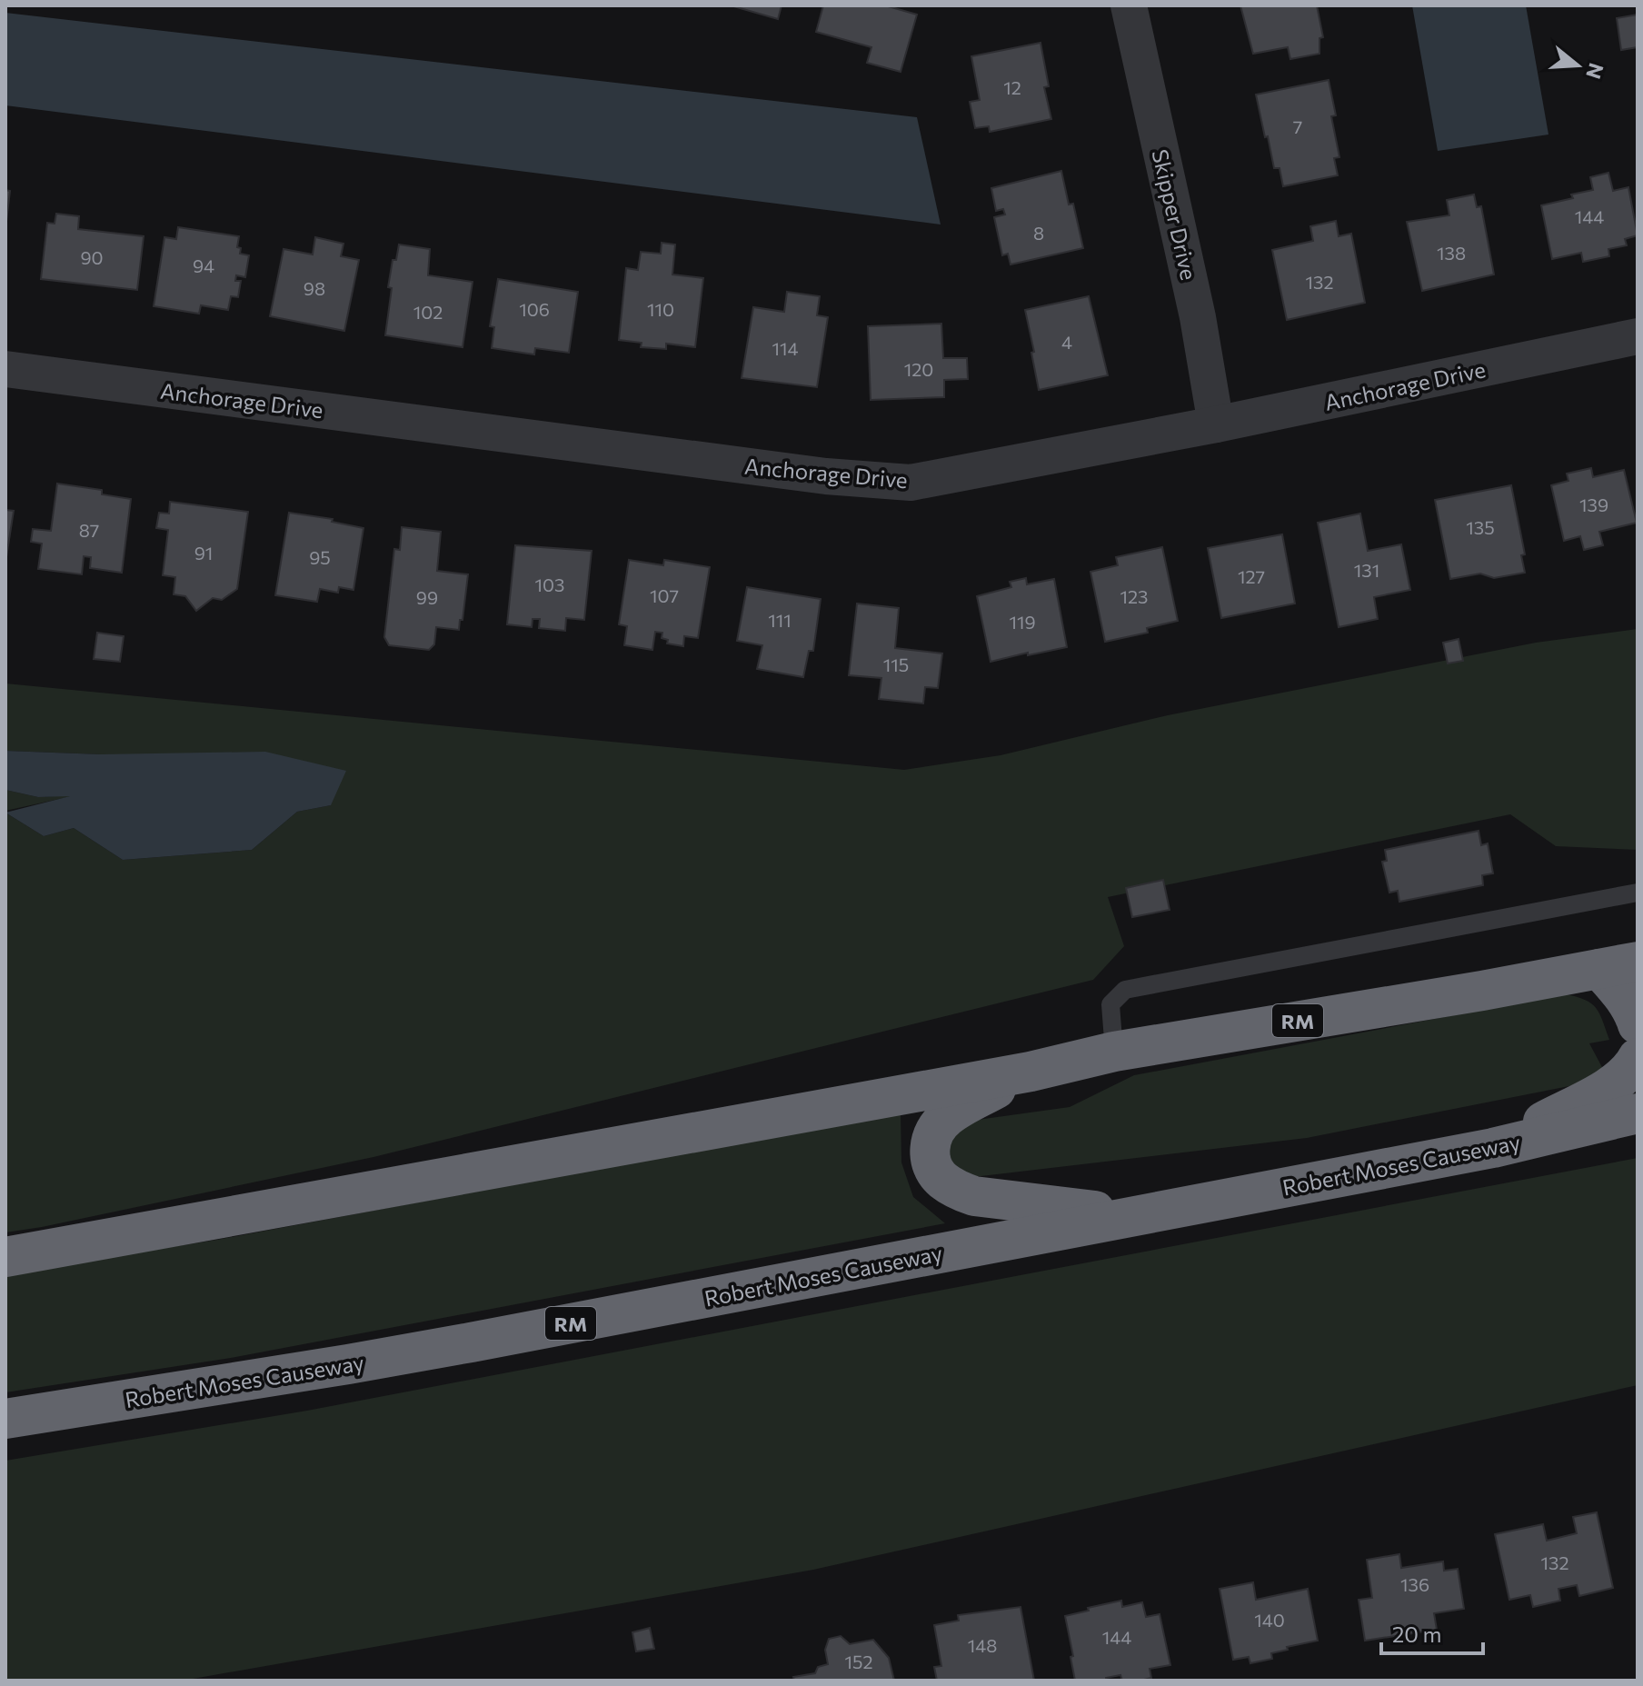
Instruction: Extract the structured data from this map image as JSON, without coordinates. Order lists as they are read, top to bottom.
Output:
{
  "streets": {
    "highway": ["RM", "Robert Moses Causeway"],
    "street": ["Skipper Drive", "Anchorage Drive"]
  },
  "crossings": [
    ["Skipper Drive", "Anchorage Drive"]
  ],
  "house_numbers": [
    "12",
    "7",
    "144",
    "8",
    "138",
    "90",
    "94",
    "132",
    "98",
    "106",
    "110",
    "102",
    "4",
    "114",
    "120",
    "139",
    "135",
    "87",
    "91",
    "95",
    "131",
    "127",
    "103",
    "107",
    "123",
    "99",
    "111",
    "119",
    "115",
    "132",
    "136",
    "140",
    "144",
    "148",
    "152"
  ],
  "scale_bar": "20 m",
  "north": "right"
}
